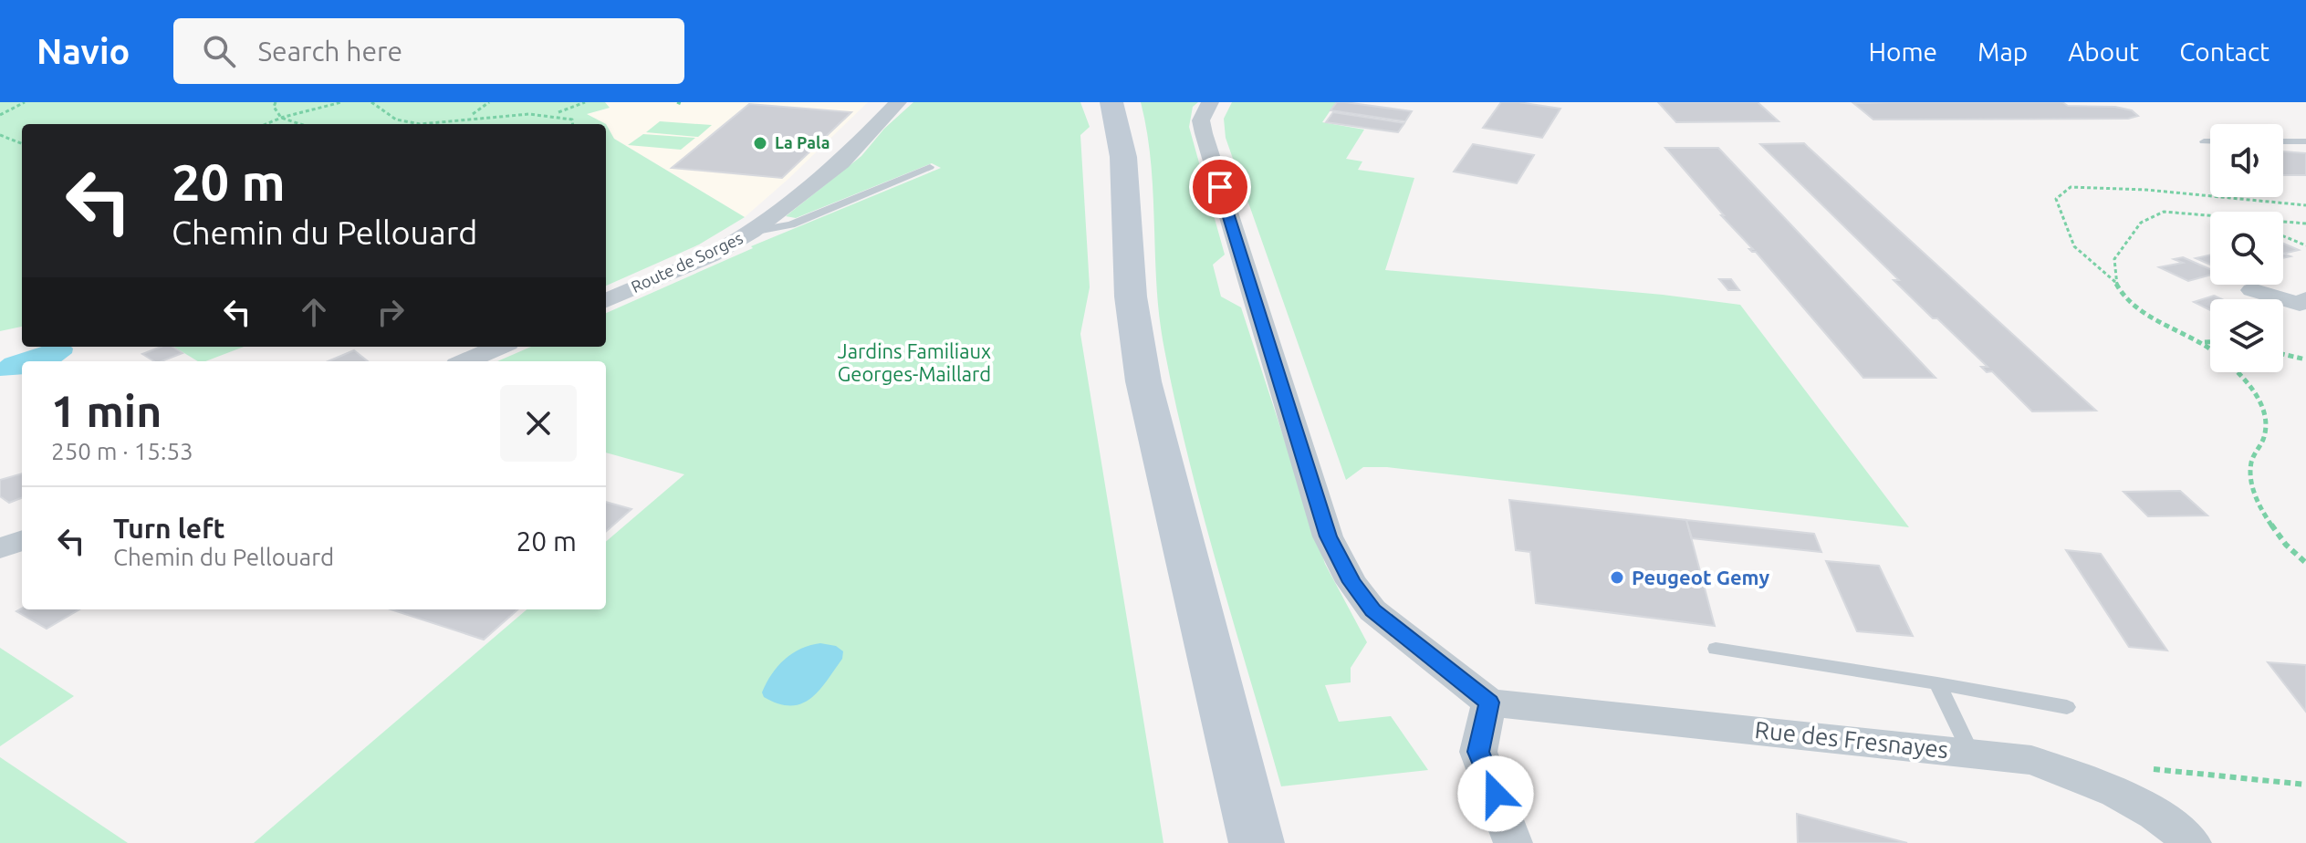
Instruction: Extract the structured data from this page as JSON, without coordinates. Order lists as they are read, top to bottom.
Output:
{
  "streets": {
    "street": ["Route de Sorges", "Rue des Fresnayes"]
  },
  "parks": ["Jardins Familiaux Georges-Maillard"],
  "places": ["La Pala", "Peugeot Gemy"],
  "page": {
    "header": "Navio",
    "search": "Search here",
    "nav": [
      "Home",
      "Map",
      "About",
      "Contact"
    ],
    "turn": ["20 m", "Chemin du Pellouard"],
    "heading": ["1 min", "250 m · 15:53"],
    "list": [
      {
        "name": "Turn left",
        "note": "Chemin du Pellouard",
        "value": "20 m"
      }
    ]
  }
}
